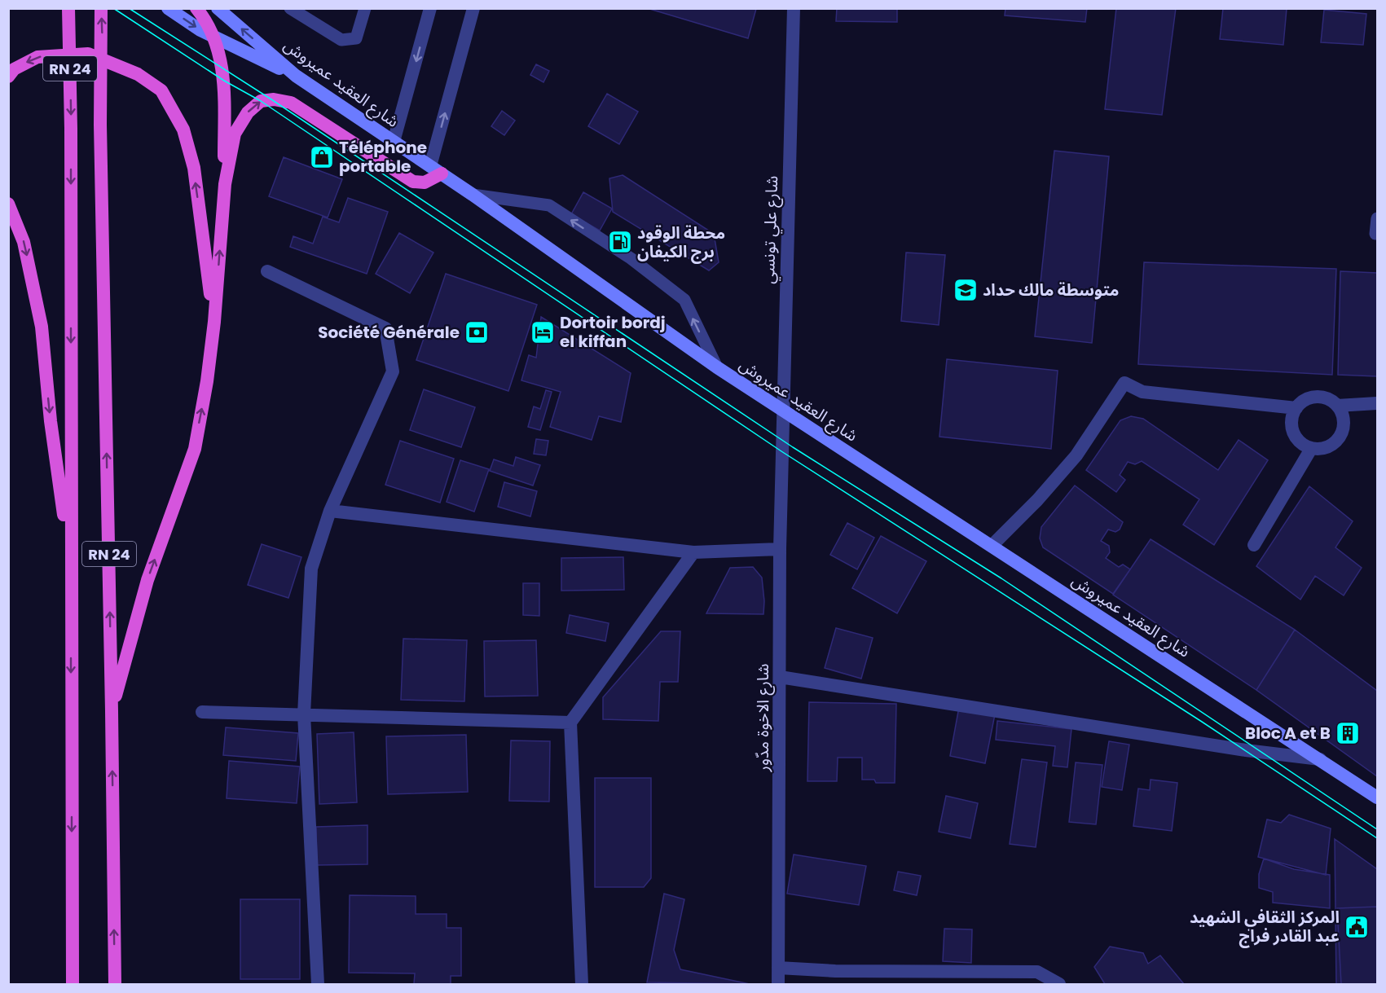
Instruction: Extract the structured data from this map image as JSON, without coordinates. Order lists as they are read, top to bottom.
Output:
{
  "streets": {
    "highway": ["RN 24"],
    "main road": ["شارع العقيد عميروش"],
    "street": ["شارع علي تونسي", "شارع الاخوة مدّور"]
  },
  "crossings": [
    ["شارع العقيد عميروش", "شارع علي تونسي"],
    ["شارع علي تونسي", "شارع الاخوة مدّور"]
  ],
  "places": {
    "shop": ["Téléphone portable"],
    "fuel station": ["محطة الوقود برج الكيفان"],
    "school or university": ["متوسطة مالك حداد"],
    "bank": ["Société Générale"],
    "hotel": ["Dortoir bordj el kiffan"],
    "building": ["Bloc A et B"],
    "public building": ["المركز الثقافي الشهيد عبد القادر فراج"]
  }
}
